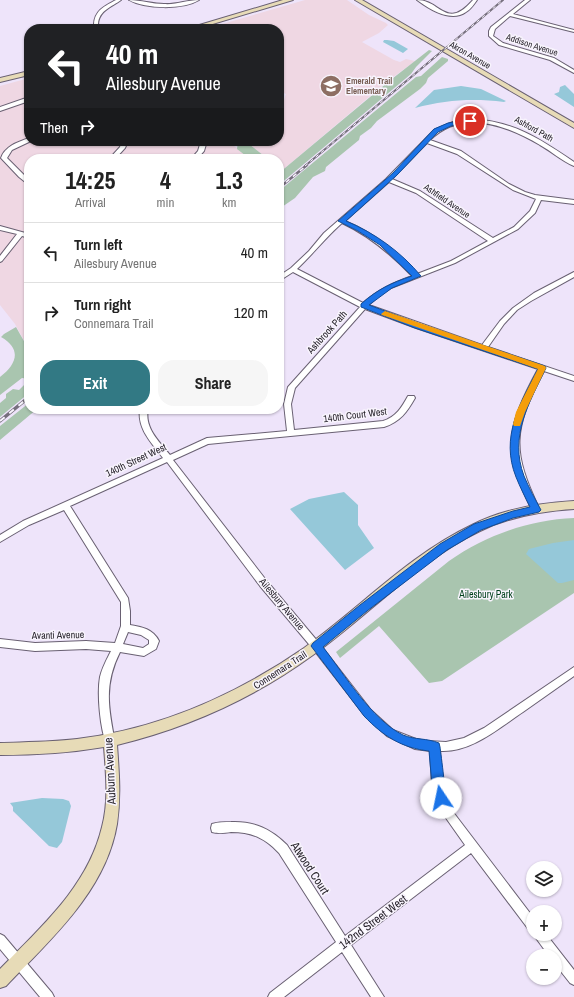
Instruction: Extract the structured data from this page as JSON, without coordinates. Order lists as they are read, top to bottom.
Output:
{
  "streets": {
    "street": [
      "Addison Avenue",
      "Akron Avenue",
      "Ashford Path",
      "Ashfield Avenue",
      "Ashbrook Path",
      "140th Court West",
      "140th Street West",
      "Ailesbury Avenue",
      "Avanti Avenue",
      "Connemara Trail",
      "Auburn Avenue",
      "Atwood Court",
      "142nd Street West"
    ]
  },
  "crossings": [
    ["Ashford Path", "Ashfield Avenue"],
    ["Ashfield Avenue", "Ashbrook Path"],
    ["Ashbrook Path", "140th Court West"],
    ["Ashbrook Path", "140th Street West"],
    ["140th Court West", "140th Street West"],
    ["140th Street West", "Ailesbury Avenue"],
    ["140th Street West", "Auburn Avenue"],
    ["Ailesbury Avenue", "Connemara Trail"],
    ["Avanti Avenue", "Auburn Avenue"],
    ["Connemara Trail", "Auburn Avenue"],
    ["Atwood Court", "142nd Street West"]
  ],
  "parks": ["Ailesbury Park"],
  "places": {
    "school or university": ["Emerald Trail Elementary"]
  },
  "page": {
    "turn": ["40 m", "Ailesbury Avenue"],
    "then": "Then",
    "eta": [
      "14:25",
      "Arrival",
      "4",
      "min",
      "1.3",
      "km"
    ],
    "list": [
      {
        "name": "Turn left",
        "note": "Ailesbury Avenue",
        "value": "40 m"
      },
      {
        "name": "Turn right",
        "note": "Connemara Trail",
        "value": "120 m"
      }
    ],
    "buttons": ["Exit", "Share"],
    "map_buttons": ["+", "−"]
  }
}
